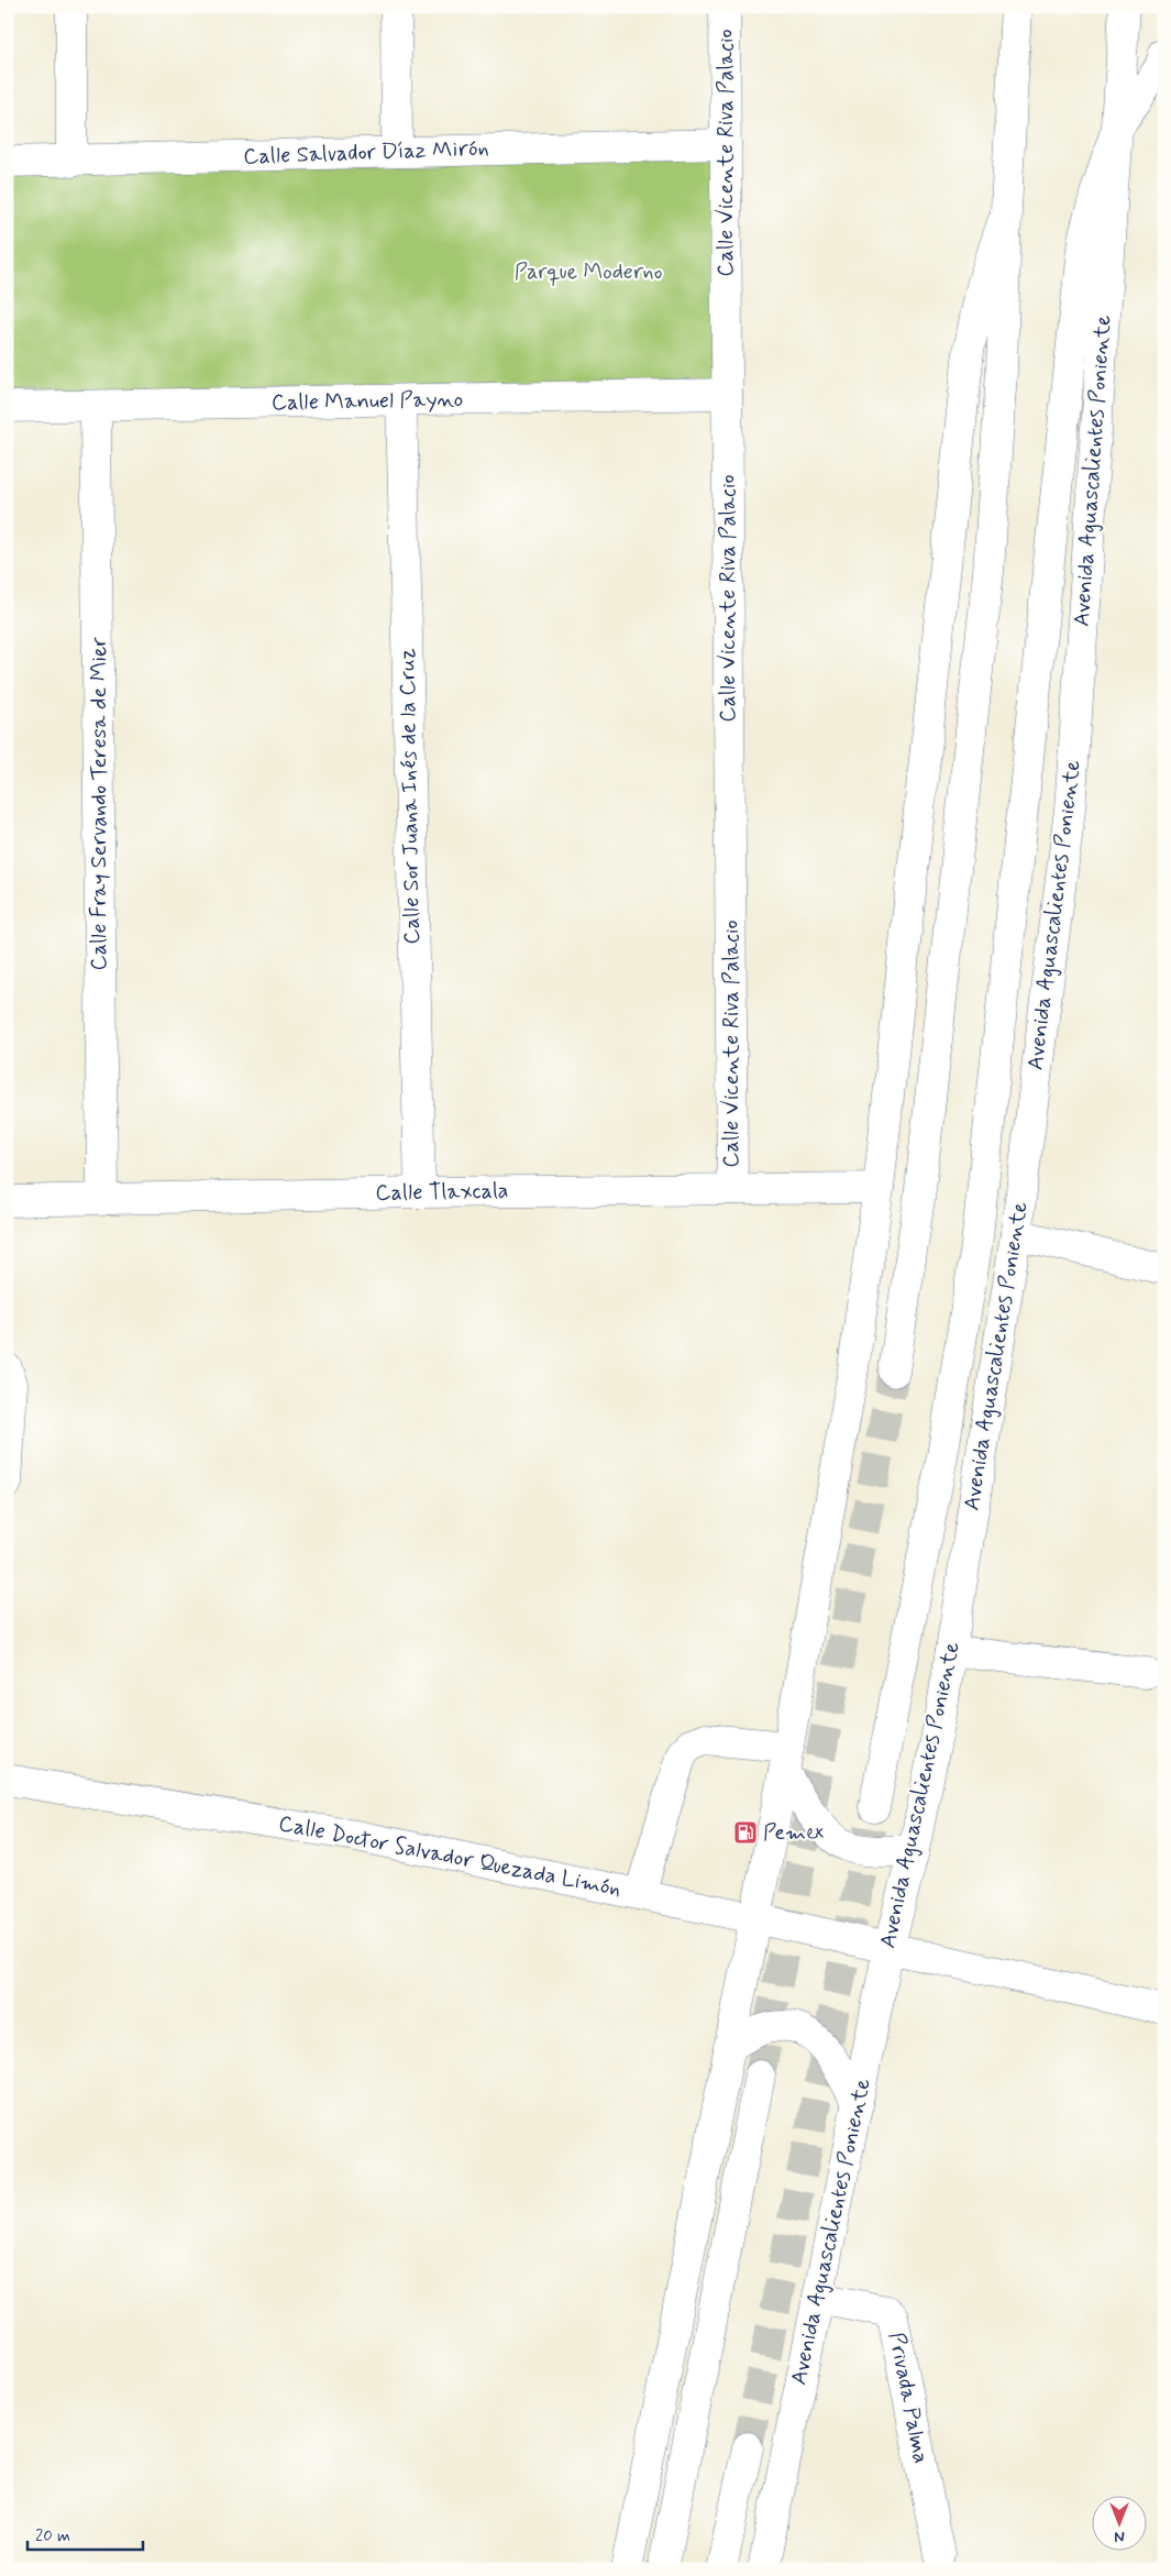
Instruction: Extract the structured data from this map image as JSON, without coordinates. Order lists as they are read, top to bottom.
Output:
{
  "streets": {
    "street": [
      "Calle Salvador Díaz Mirón",
      "Calle Vicente Riva Palacio",
      "Calle Manuel Payno",
      "Avenida Aguascalientes Poniente",
      "Calle Sor Juana Inés de la Cruz",
      "Calle Fray Servando Teresa de Mier",
      "Calle Tlaxcala",
      "Calle Doctor Salvador Quezada Limón",
      "Privada Palma"
    ]
  },
  "crossings": [
    ["Calle Salvador Díaz Mirón", "Calle Vicente Riva Palacio"],
    ["Calle Vicente Riva Palacio", "Calle Manuel Payno"],
    ["Calle Vicente Riva Palacio", "Calle Tlaxcala"],
    ["Calle Manuel Payno", "Calle Sor Juana Inés de la Cruz"],
    ["Calle Manuel Payno", "Calle Fray Servando Teresa de Mier"],
    ["Avenida Aguascalientes Poniente", "Calle Doctor Salvador Quezada Limón"],
    ["Avenida Aguascalientes Poniente", "Privada Palma"],
    ["Calle Sor Juana Inés de la Cruz", "Calle Tlaxcala"],
    ["Calle Fray Servando Teresa de Mier", "Calle Tlaxcala"]
  ],
  "parks": ["Parque Moderno"],
  "places": {
    "fuel station": ["Pemex"]
  },
  "scale_bar": "20 m",
  "north": "bottom"
}
